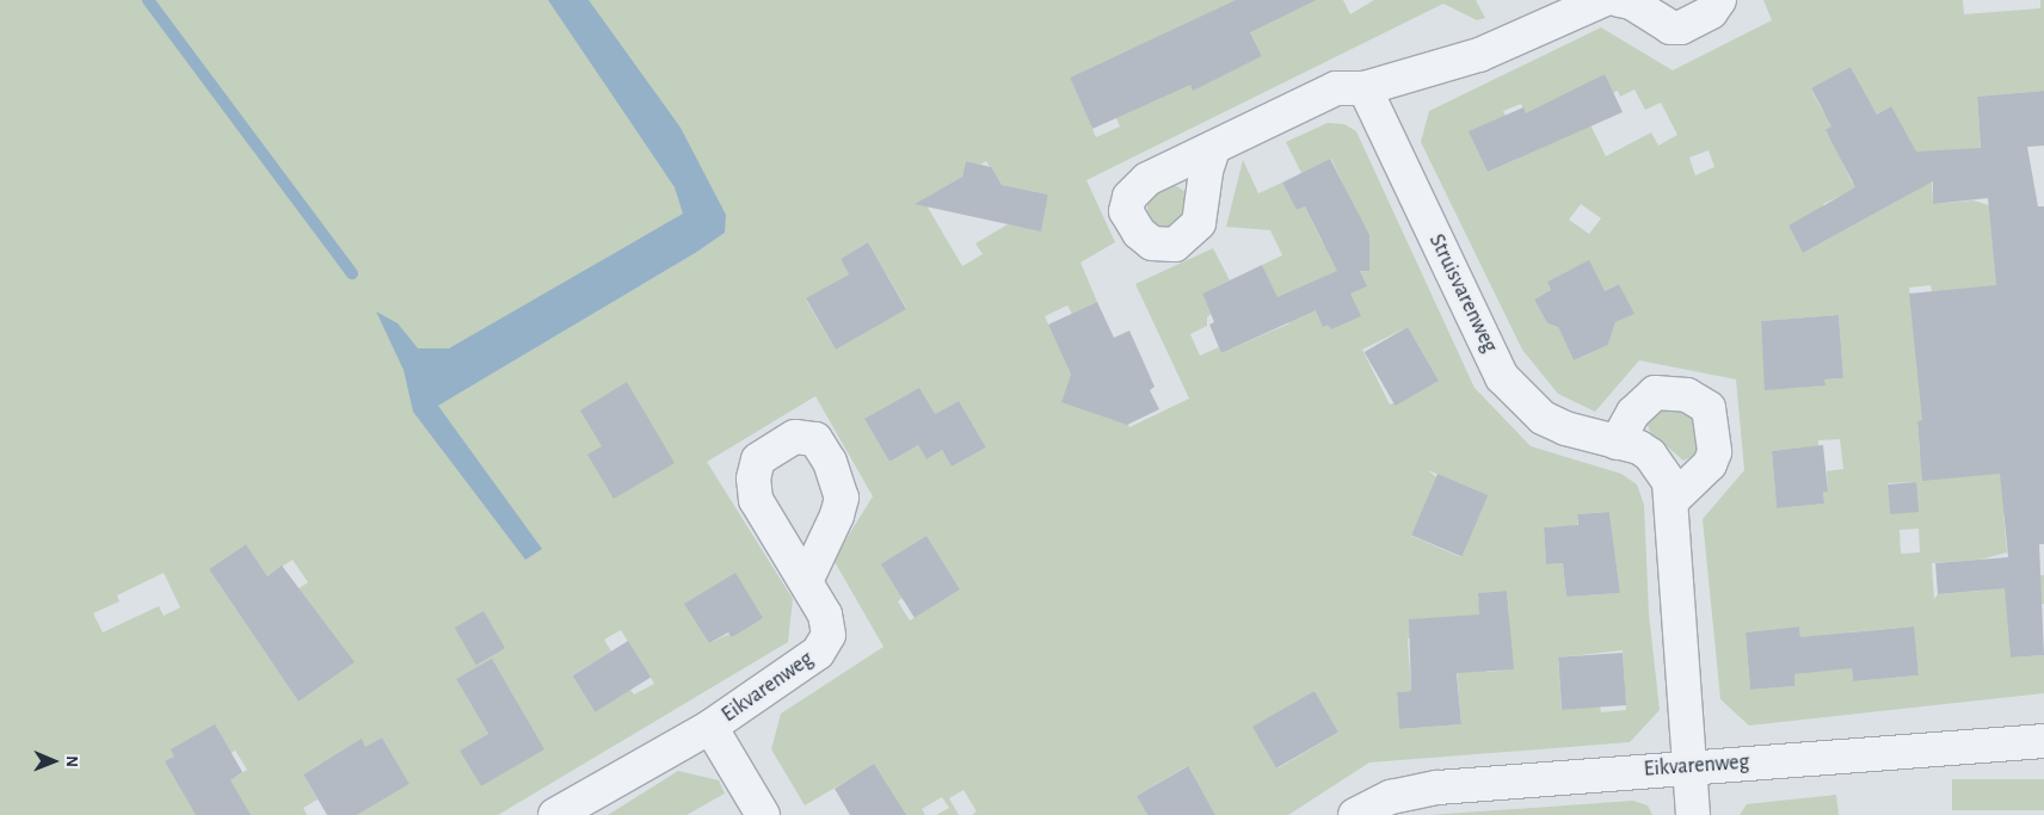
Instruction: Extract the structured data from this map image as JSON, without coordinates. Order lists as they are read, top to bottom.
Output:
{
  "streets": {
    "street": ["Struisvarenweg", "Eikvarenweg"]
  },
  "crossings": [
    ["Struisvarenweg", "Eikvarenweg"]
  ],
  "north": "right"
}
